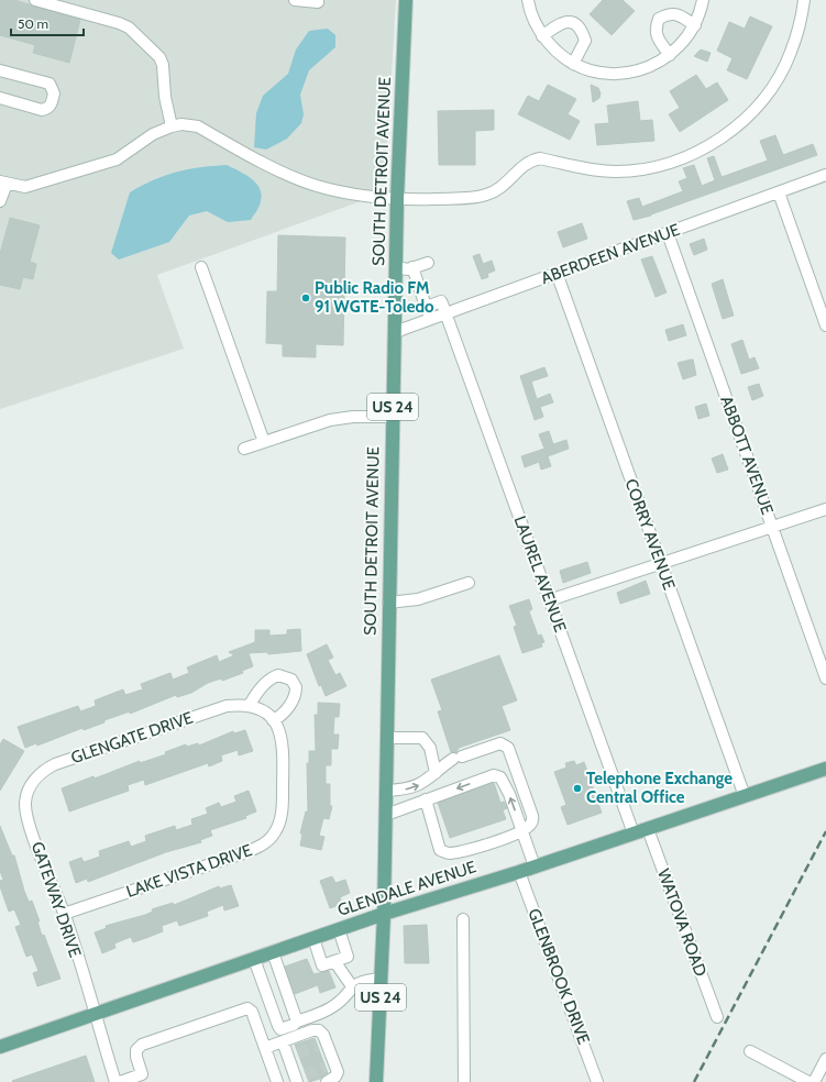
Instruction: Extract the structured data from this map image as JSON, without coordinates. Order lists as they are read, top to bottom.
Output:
{
  "streets": {
    "main road": ["SOUTH DETROIT AVENUE", "US 24", "GLENDALE AVENUE"],
    "street": [
      "ABERDEEN AVENUE",
      "ABBOTT AVENUE",
      "CORRY AVENUE",
      "LAUREL AVENUE",
      "GLENGATE DRIVE",
      "LAKE VISTA DRIVE",
      "GATEWAY DRIVE",
      "WATOVA ROAD",
      "GLENBROOK DRIVE"
    ]
  },
  "crossings": [
    ["SOUTH DETROIT AVENUE", "ABERDEEN AVENUE"],
    ["SOUTH DETROIT AVENUE", "GLENDALE AVENUE"],
    ["ABERDEEN AVENUE", "ABBOTT AVENUE"],
    ["ABERDEEN AVENUE", "CORRY AVENUE"],
    ["ABERDEEN AVENUE", "LAUREL AVENUE"],
    ["CORRY AVENUE", "GLENDALE AVENUE"],
    ["LAUREL AVENUE", "GLENDALE AVENUE"],
    ["GLENGATE DRIVE", "LAKE VISTA DRIVE"],
    ["GLENGATE DRIVE", "GATEWAY DRIVE"],
    ["LAKE VISTA DRIVE", "GATEWAY DRIVE"],
    ["GLENDALE AVENUE", "GATEWAY DRIVE"],
    ["GLENDALE AVENUE", "WATOVA ROAD"],
    ["GLENDALE AVENUE", "GLENBROOK DRIVE"]
  ],
  "places": ["Public Radio FM 91 WGTE-Toledo", "Telephone Exchange Central Office"],
  "scale_bar": "50 m"
}
